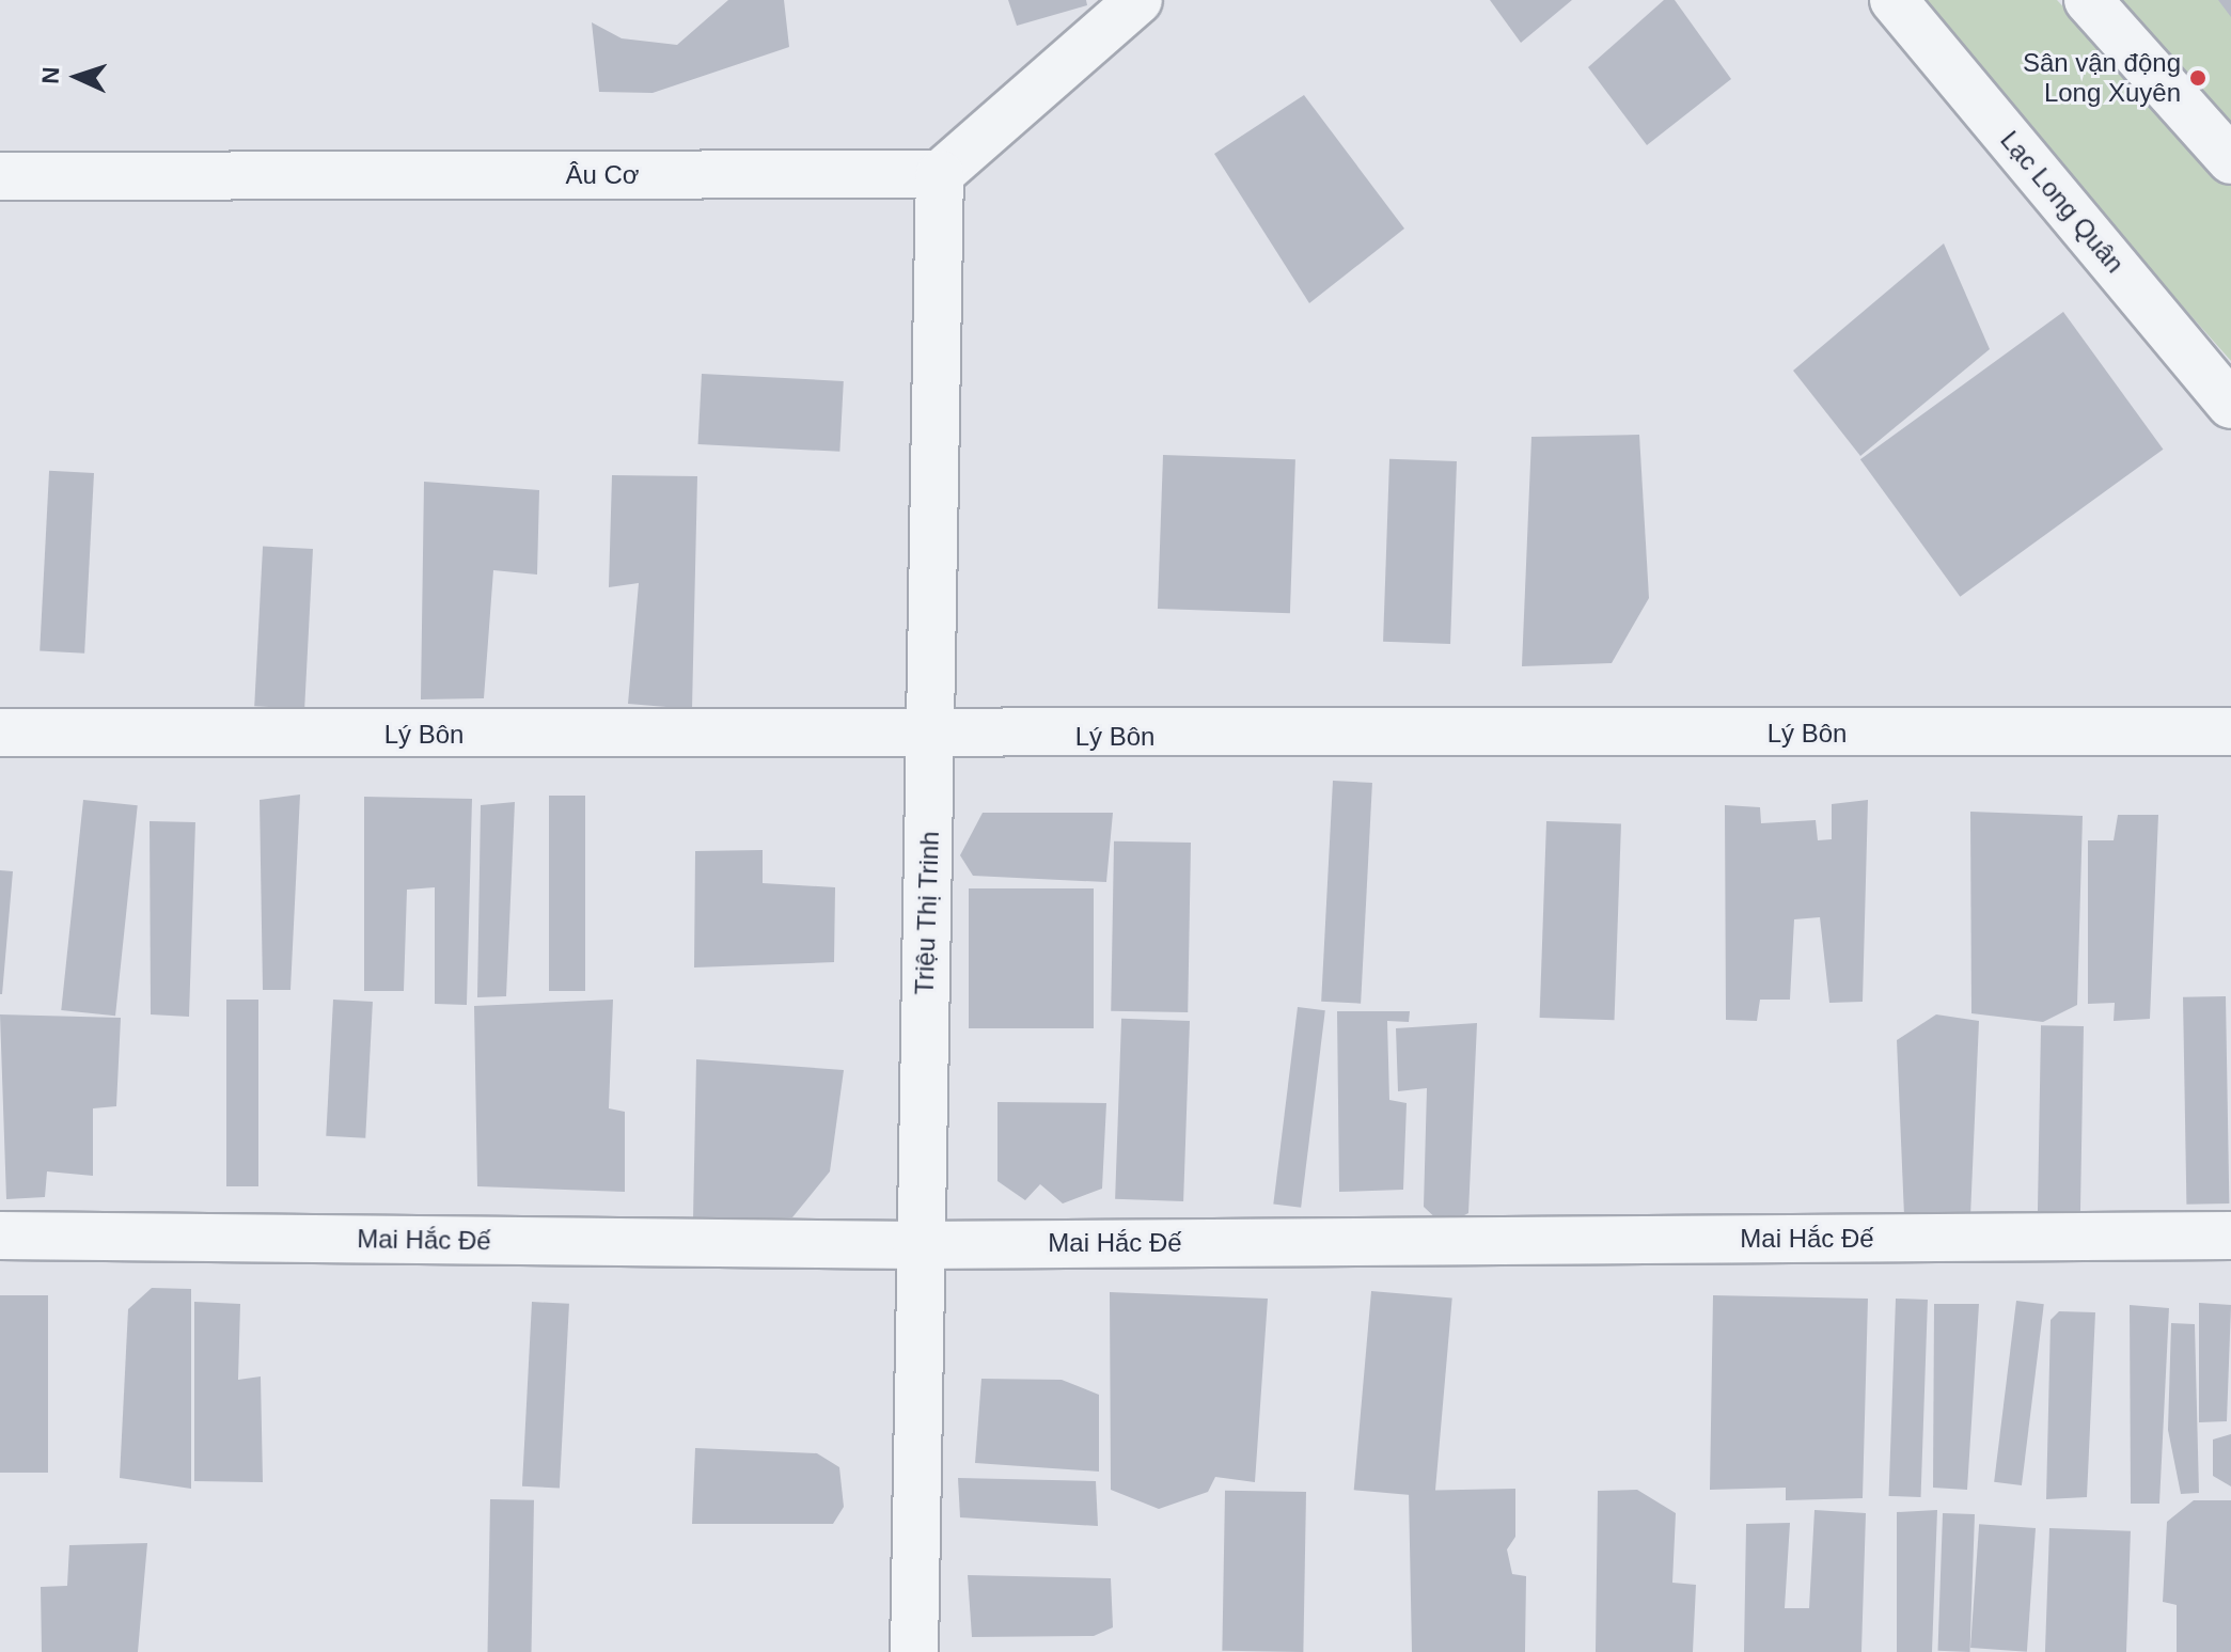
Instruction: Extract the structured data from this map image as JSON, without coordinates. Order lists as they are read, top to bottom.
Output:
{
  "streets": {
    "street": [
      "Âu Cơ",
      "Lạc Long Quân",
      "Lý Bôn",
      "Triệu Thị Trinh",
      "Mai Hắc Đế"
    ]
  },
  "crossings": [
    ["Âu Cơ", "Triệu Thị Trinh"],
    ["Lý Bôn", "Triệu Thị Trinh"],
    ["Triệu Thị Trinh", "Mai Hắc Đế"]
  ],
  "places": ["Sân vận động Long Xuyên"],
  "north": "left"
}
